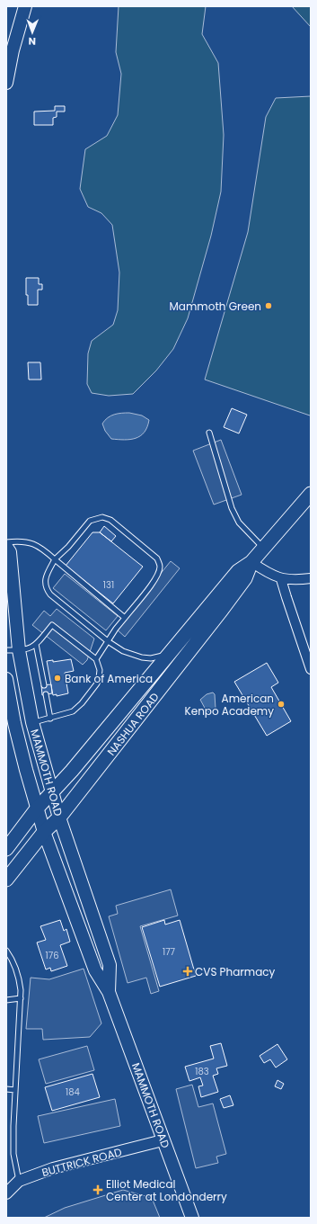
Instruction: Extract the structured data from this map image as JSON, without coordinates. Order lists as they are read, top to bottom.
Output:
{
  "streets": {
    "main road": ["NASHUA ROAD", "MAMMOTH ROAD"],
    "street": ["BUTTRICK ROAD"]
  },
  "crossings": [
    ["NASHUA ROAD", "MAMMOTH ROAD"],
    ["MAMMOTH ROAD", "BUTTRICK ROAD"]
  ],
  "places": {
    "other": ["Mammoth Green", "Bank of America", "American Kenpo Academy"],
    "health": ["CVS Pharmacy", "Elliot Medical Center at Londonderry"]
  },
  "house_numbers": [
    "131",
    "177",
    "176",
    "183",
    "184"
  ],
  "north": "bottom"
}
